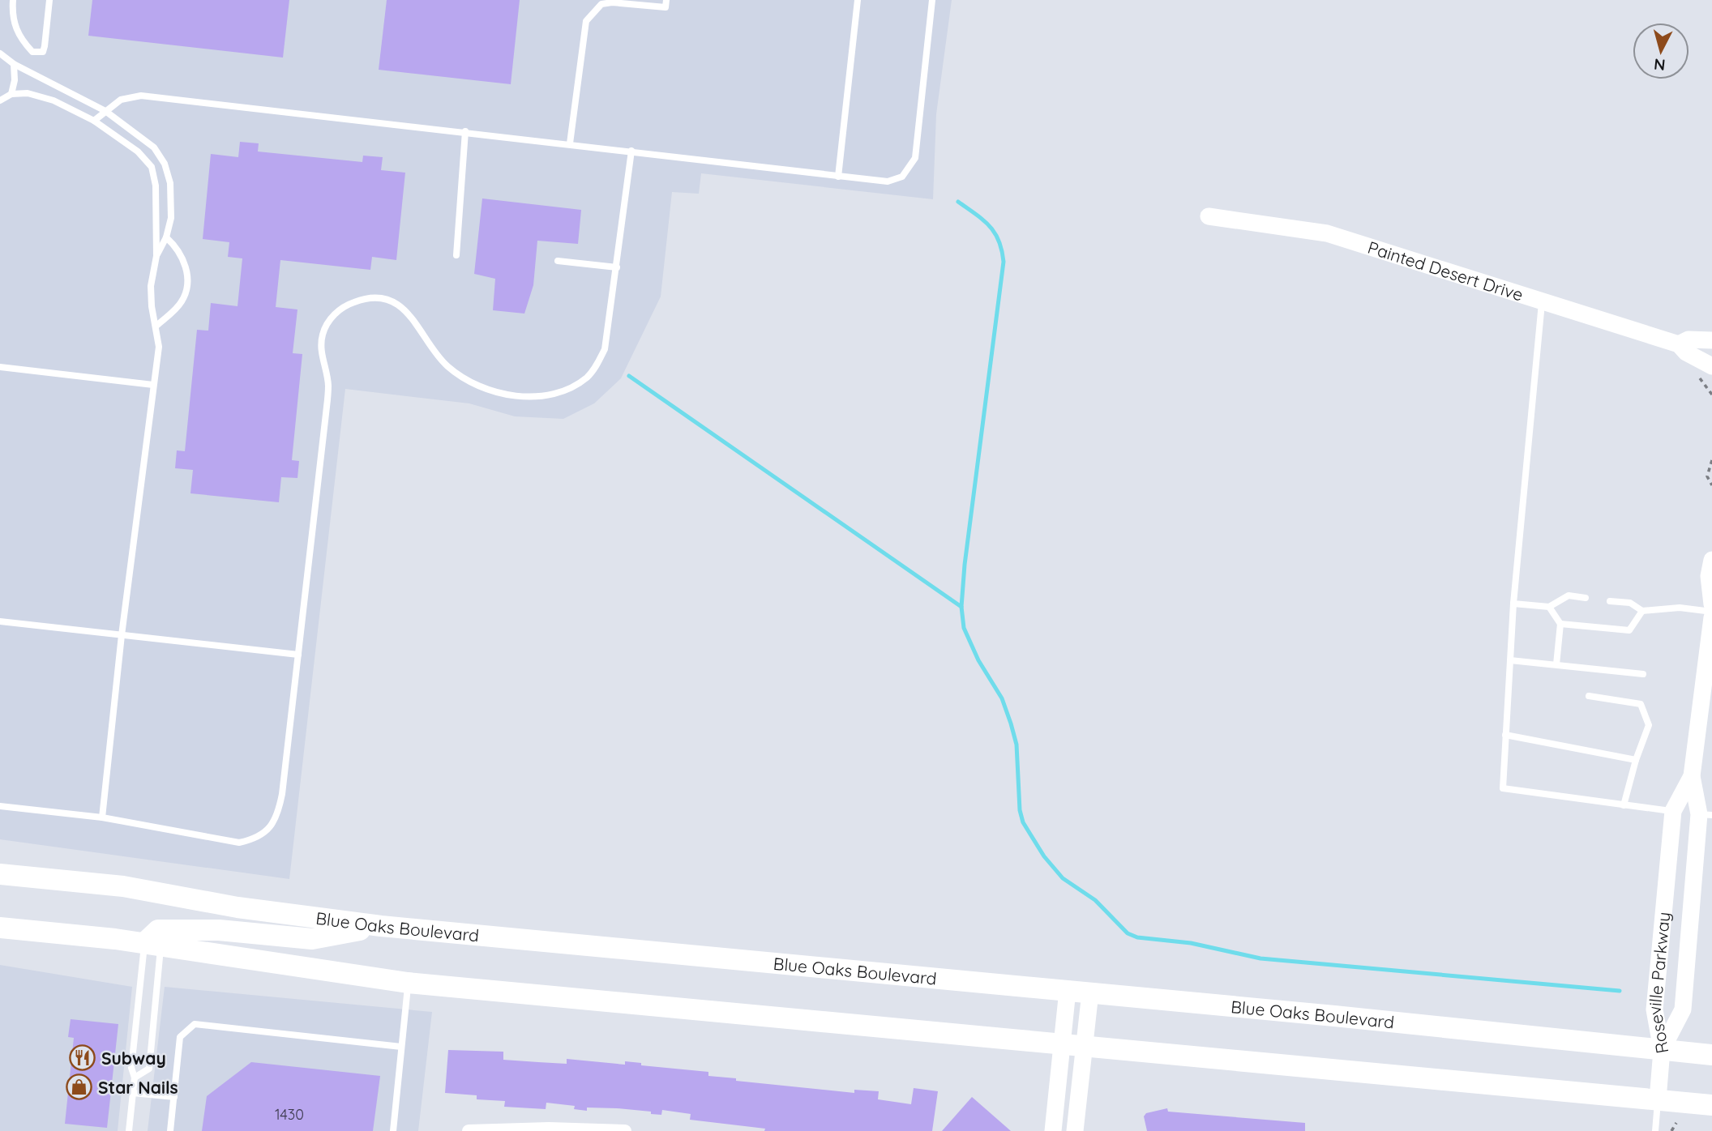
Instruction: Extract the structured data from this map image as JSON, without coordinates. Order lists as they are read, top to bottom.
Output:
{
  "streets": {
    "main road": ["Blue Oaks Boulevard"],
    "street": ["Painted Desert Drive", "Roseville Parkway"]
  },
  "crossings": [
    ["Blue Oaks Boulevard", "Roseville Parkway"]
  ],
  "places": {
    "restaurant": ["Subway"],
    "shop": ["Star Nails"]
  },
  "house_numbers": ["1430"],
  "north": "bottom"
}
